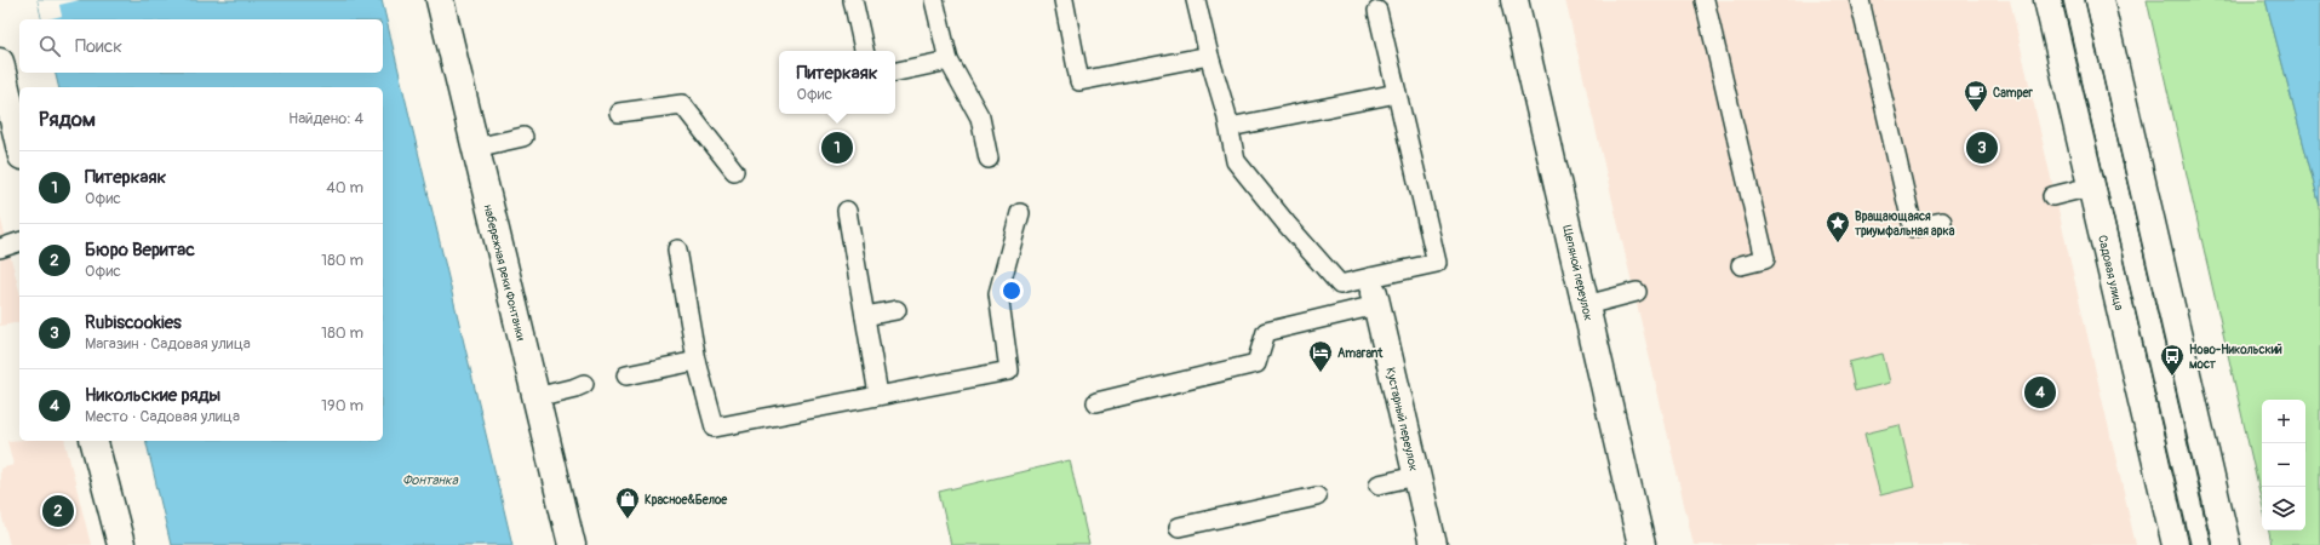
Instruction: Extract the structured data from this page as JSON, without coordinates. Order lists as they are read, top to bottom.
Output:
{
  "streets": {
    "street": [
      "набережная реки Фонтанки",
      "Щепяной переулок",
      "Садовая улица",
      "Кустарный переулок"
    ]
  },
  "water": ["Фонтанка"],
  "places": {
    "cafe": ["Camper"],
    "place": ["Вращающаяся триумфальная арка"],
    "hotel": ["Amarant"],
    "bus stop": ["Ново-Никольский мост"],
    "shop": ["Красное&Белое"]
  },
  "page": {
    "search": "Поиск",
    "popup": ["Питеркаяк", "Офис"],
    "heading": ["Рядом", "Найдено: 4"],
    "pins": [
      "1",
      "3",
      "4",
      "2"
    ],
    "list": [
      {
        "mark": "1",
        "name": "Питеркаяк",
        "note": "Офис",
        "value": "40 m"
      },
      {
        "mark": "2",
        "name": "Бюро Веритас",
        "note": "Офис",
        "value": "180 m"
      },
      {
        "mark": "3",
        "name": "Rubiscookies",
        "note": "Магазин · Садовая улица",
        "value": "180 m"
      },
      {
        "mark": "4",
        "name": "Никольские ряды",
        "note": "Место · Садовая улица",
        "value": "190 m"
      }
    ],
    "map_buttons": ["+", "−"]
  }
}
